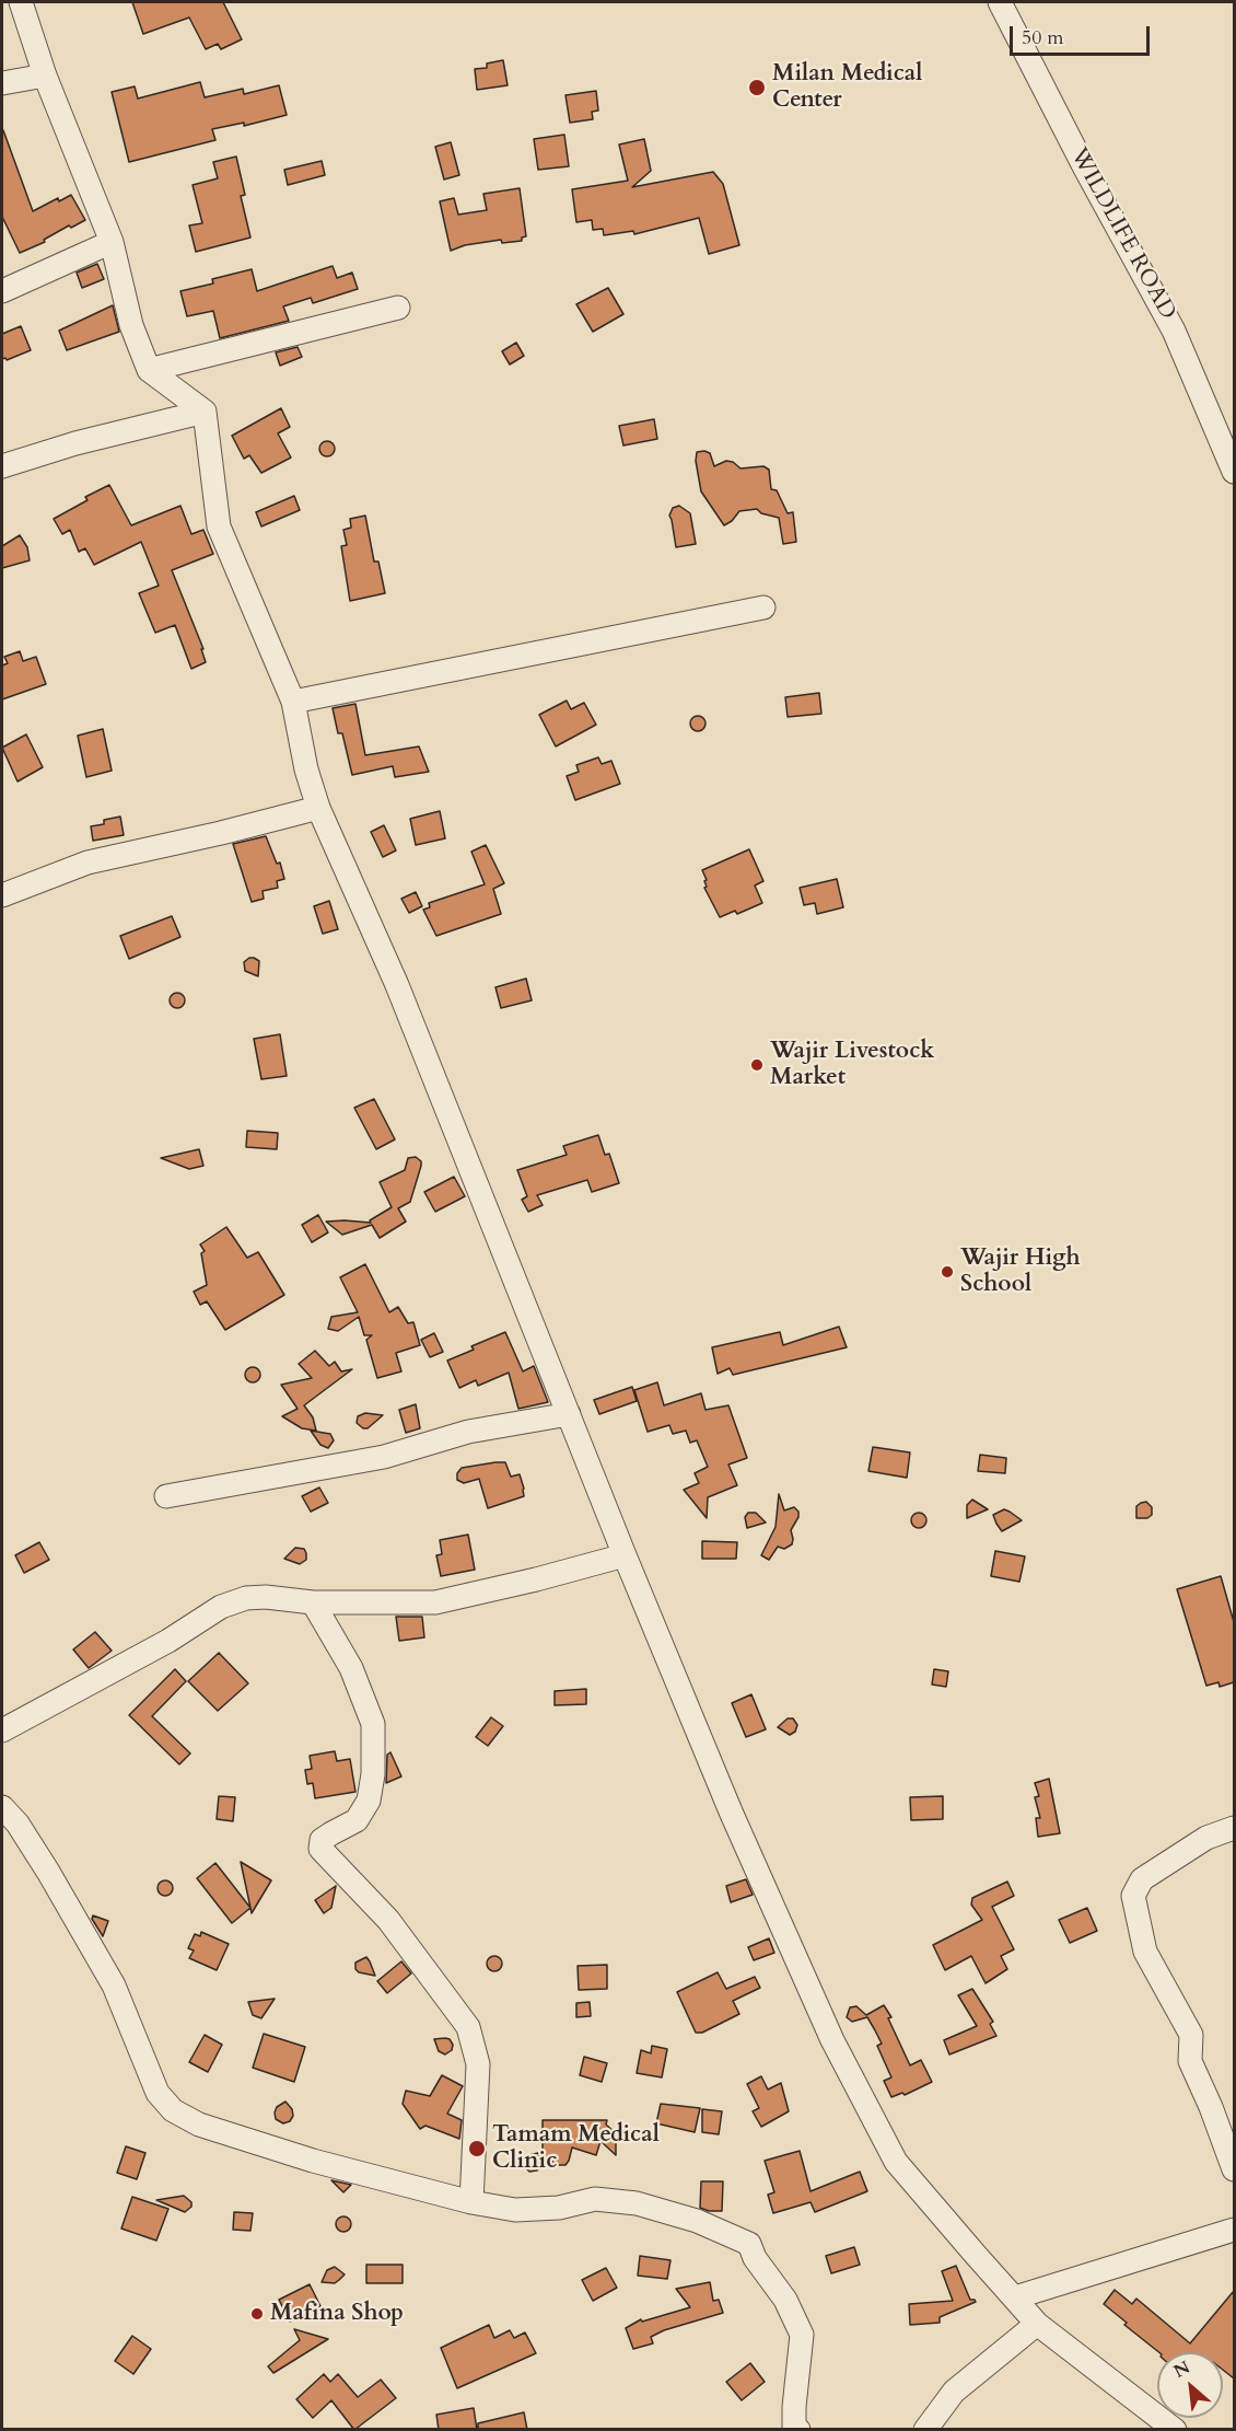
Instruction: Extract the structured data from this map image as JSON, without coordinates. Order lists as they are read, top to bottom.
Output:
{
  "streets": {
    "street": ["WILDLIFE ROAD"]
  },
  "places": [
    "Milan Medical Center",
    "Wajir Livestock Market",
    "Wajir High School",
    "Tamam Medical Clinic",
    "Mafina Shop"
  ],
  "scale_bar": "50 m",
  "north": "top left"
}
